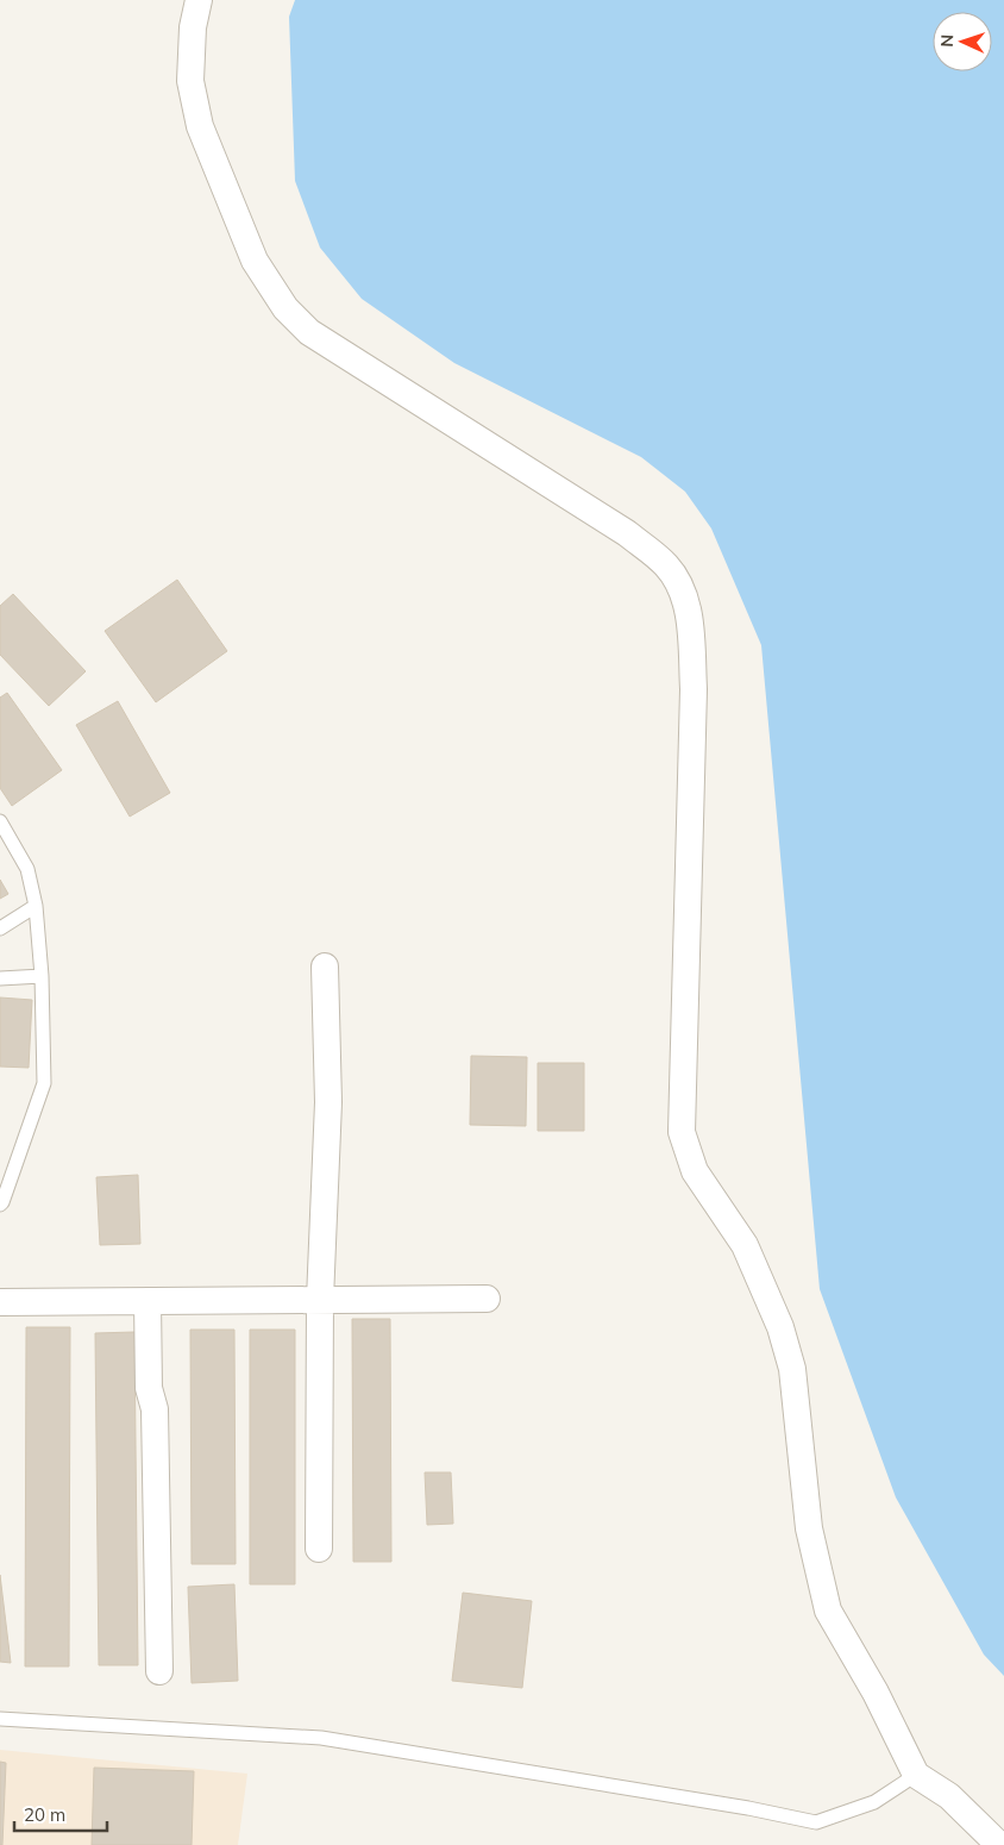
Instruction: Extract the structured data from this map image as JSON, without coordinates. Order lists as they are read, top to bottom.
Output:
{
  "scale_bar": "20 m",
  "north": "left"
}
